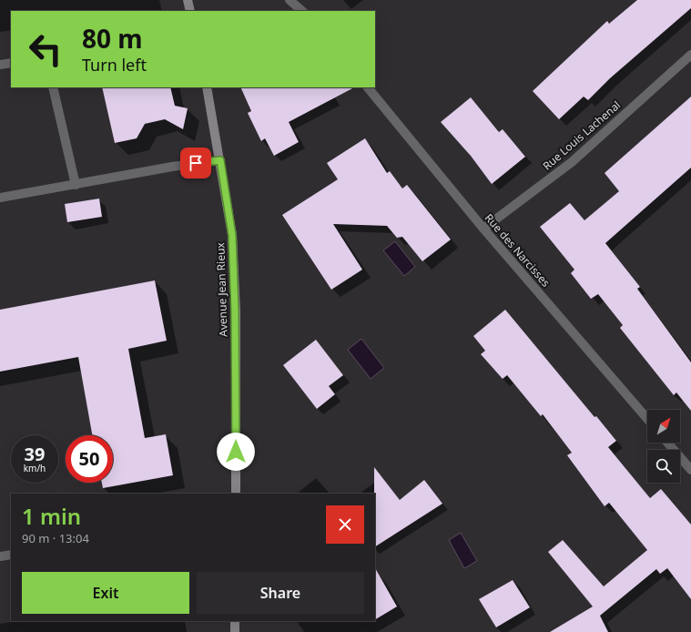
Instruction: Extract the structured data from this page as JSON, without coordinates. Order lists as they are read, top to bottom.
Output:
{
  "streets": {
    "main road": ["Avenue Jean Rieux"],
    "street": ["Rue Louis Lachenal", "Rue des Narcisses"]
  },
  "crossings": [
    ["Rue Louis Lachenal", "Rue des Narcisses"]
  ],
  "north": "top right",
  "page": {
    "turn": ["80 m", "Turn left"],
    "speed": "39 km/h",
    "limit": "50",
    "heading": ["1 min", "90 m · 13:04"],
    "buttons": ["Exit", "Share"]
  }
}
